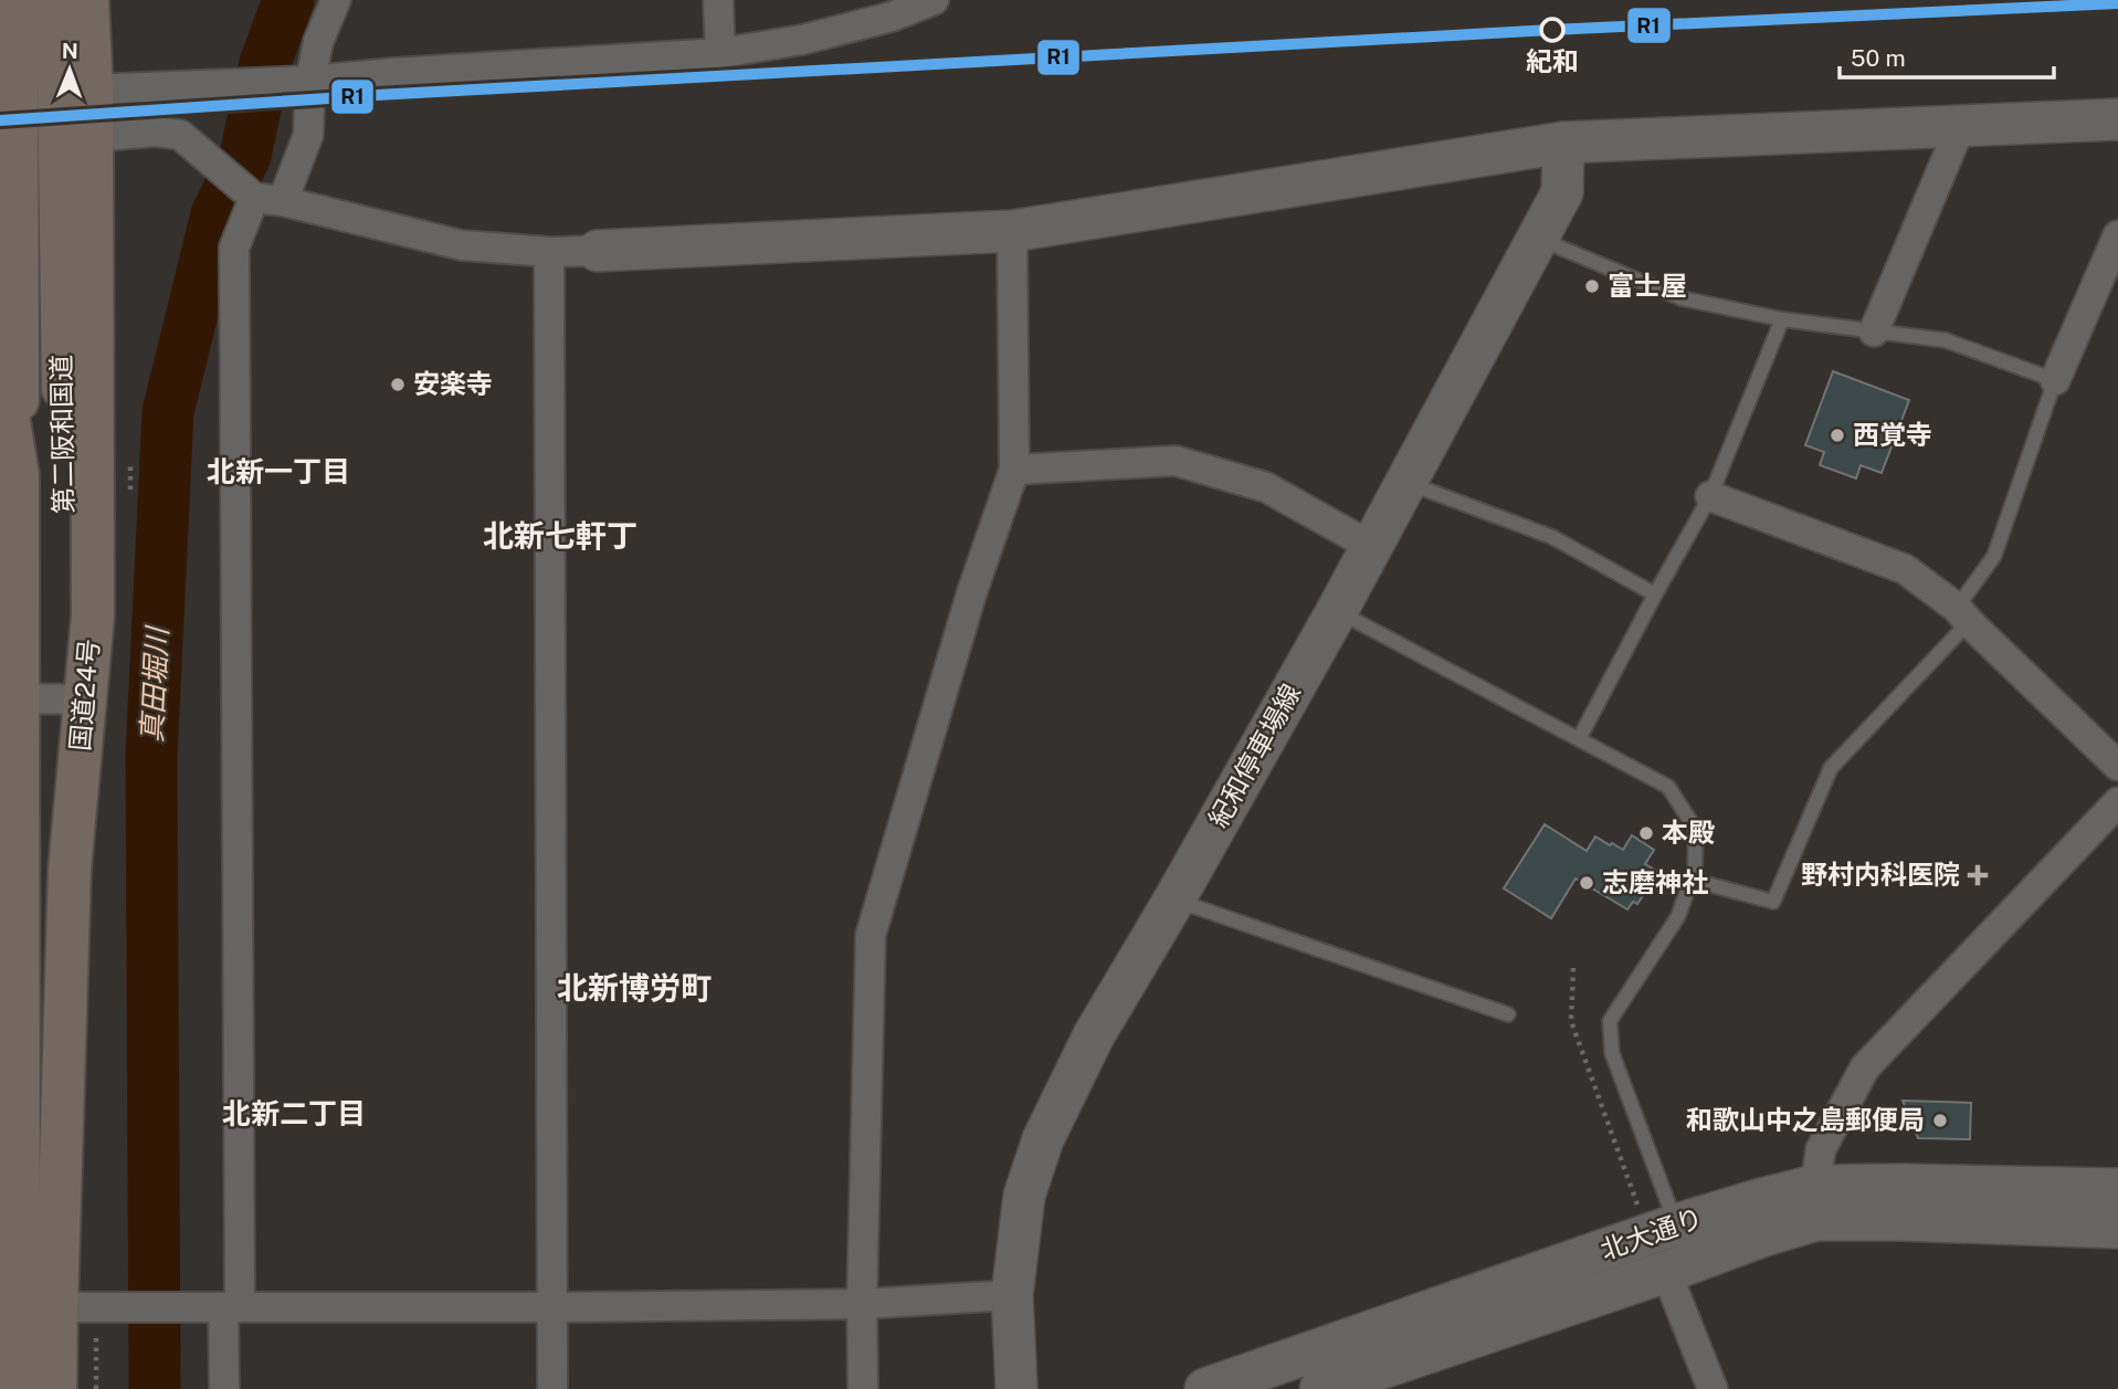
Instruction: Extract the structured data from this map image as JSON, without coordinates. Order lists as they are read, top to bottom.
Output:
{
  "streets": {
    "highway": ["第二阪和国道", "国道24号"],
    "street": ["紀和停車場線", "北大通り"]
  },
  "crossings": [
    ["第二阪和国道", "国道24号"]
  ],
  "districts": [
    "北新一丁目",
    "北新七軒丁",
    "北新博労町",
    "北新二丁目"
  ],
  "water": ["真田堀川"],
  "places": {
    "other": [
      "紀和",
      "富士屋",
      "安楽寺",
      "西覚寺",
      "本殿",
      "志磨神社",
      "和歌山中之島郵便局"
    ],
    "health": ["野村内科医院"]
  },
  "lines": ["transit line R1"],
  "scale_bar": "50 m",
  "north": "top"
}
